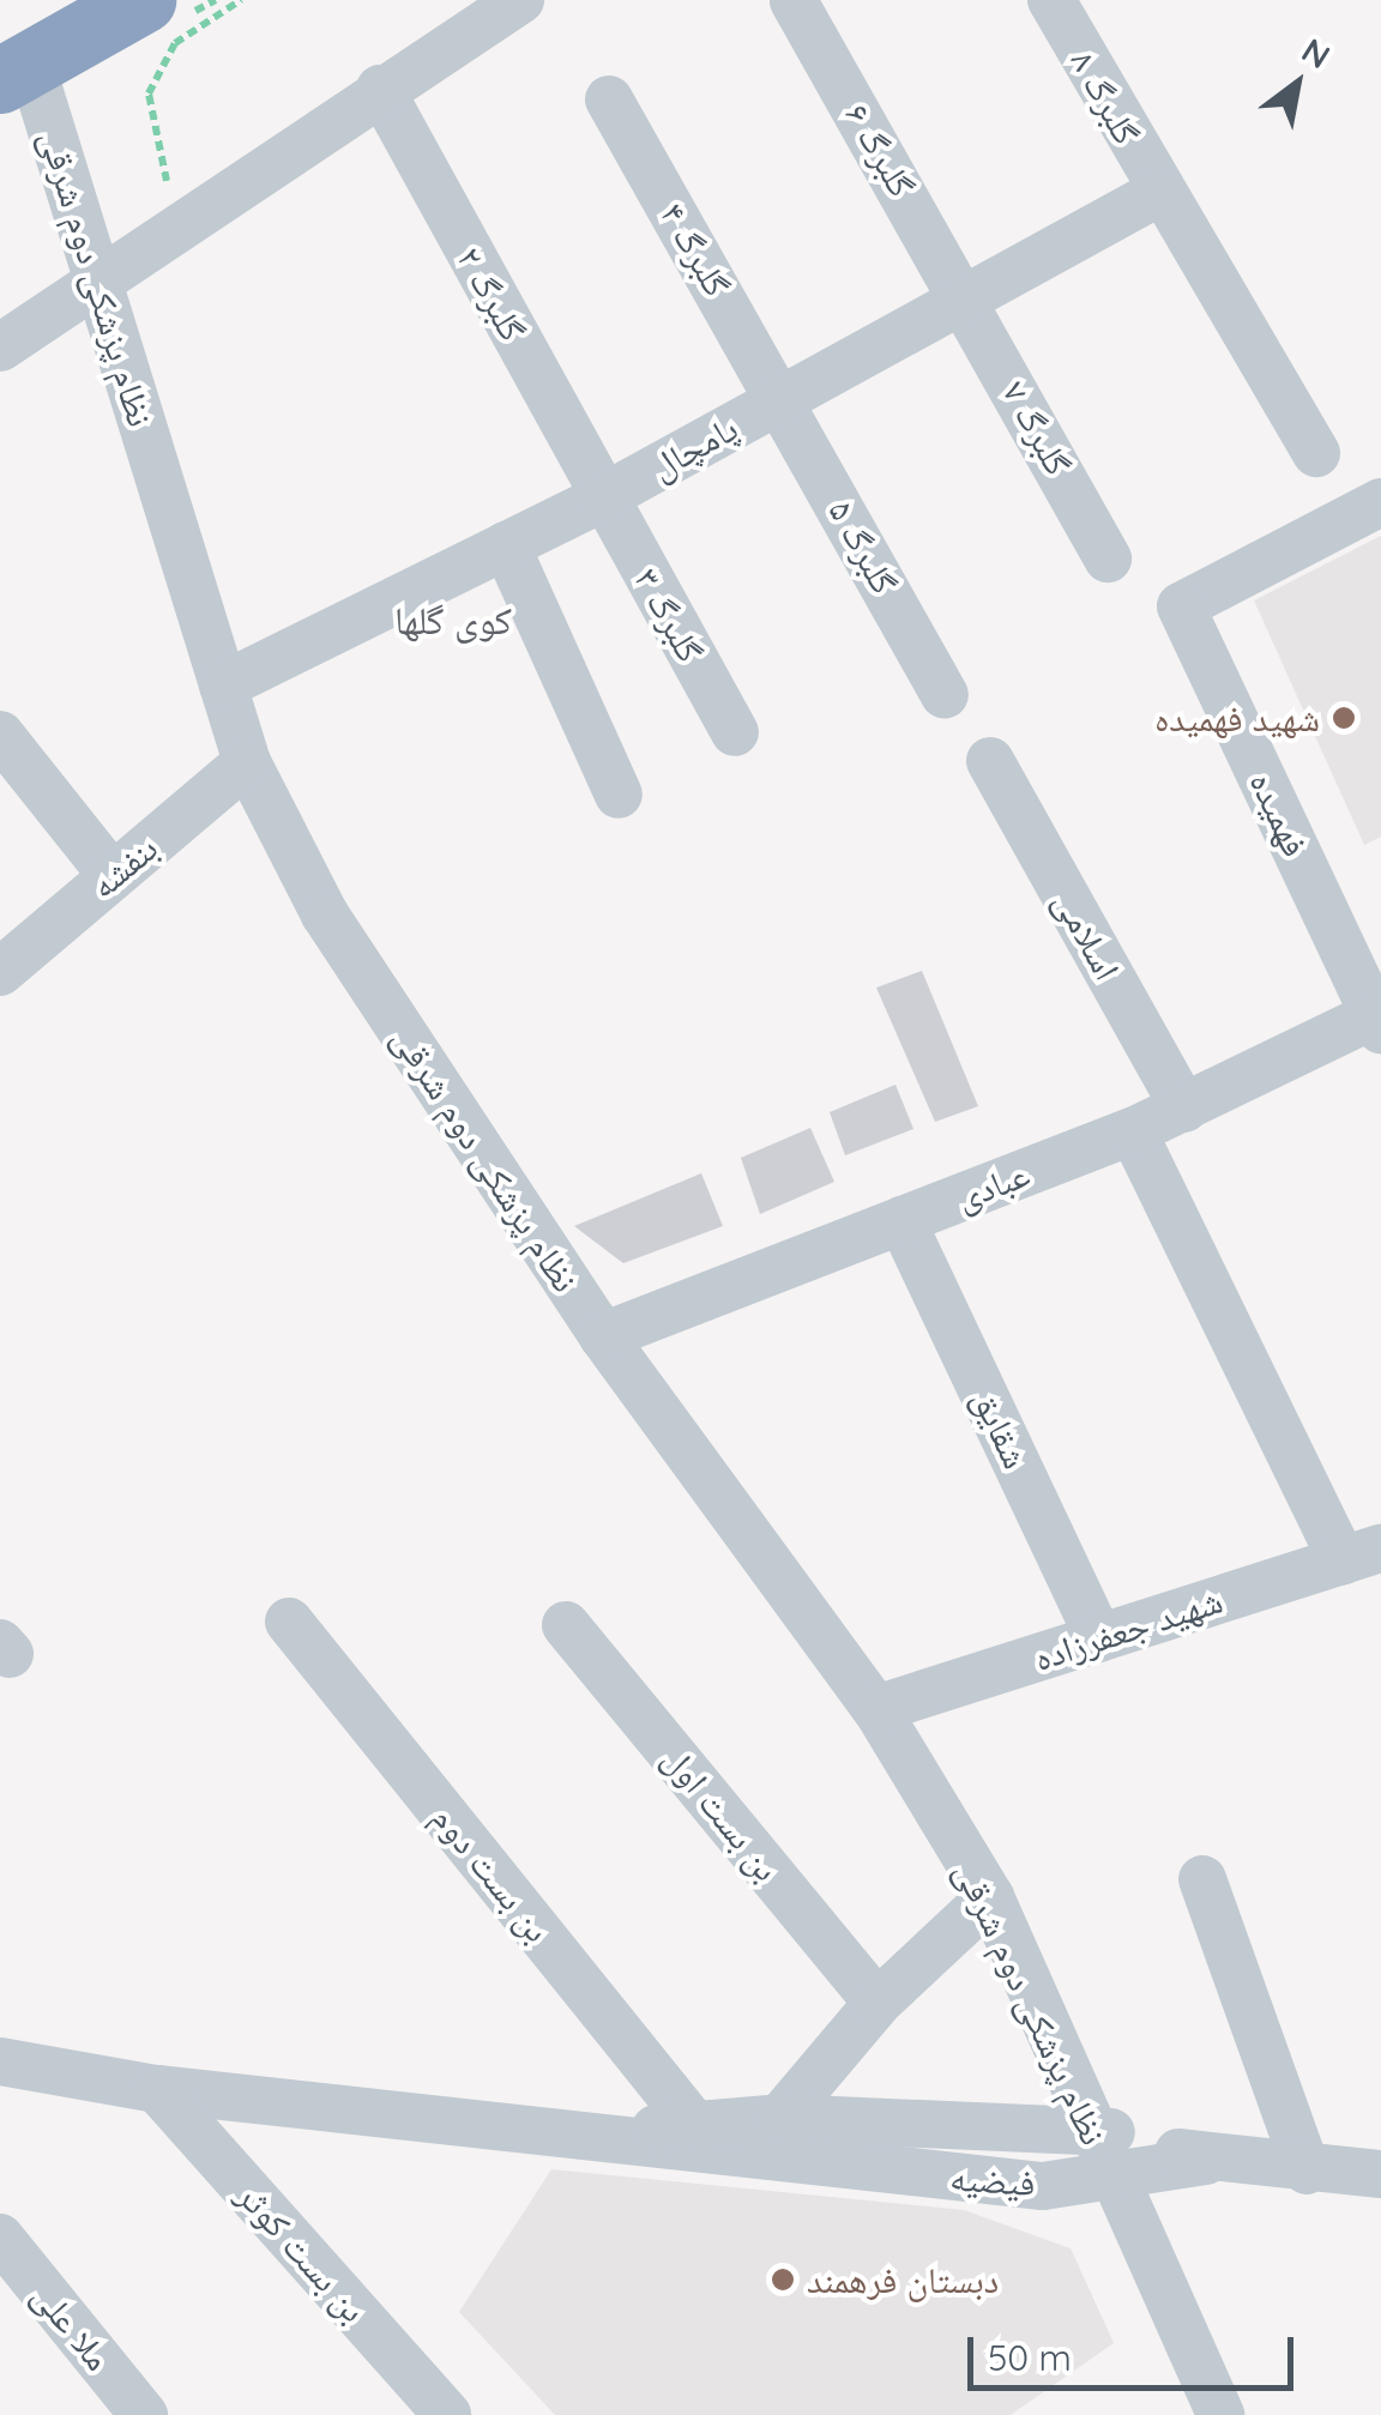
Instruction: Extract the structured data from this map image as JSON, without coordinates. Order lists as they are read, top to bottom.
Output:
{
  "streets": {
    "street": [
      "گلبرگ ۸",
      "گلبرگ ۶",
      "گلبرگ ۴",
      "نظام پزشکی دوم شرقی",
      "گلبرگ ۲",
      "گلبرگ ۷",
      "پامچال",
      "گلبرگ ۵",
      "گلبرگ ۳",
      "فهمیده",
      "بنفشه",
      "اسلامی",
      "عبادی",
      "شقایق",
      "شهید جعفرزاده",
      "بن بست اول",
      "بن بست دوم",
      "فیضیه",
      "بن بست کوثر",
      "ملا علی"
    ]
  },
  "crossings": [
    ["گلبرگ ۸", "پامچال"],
    ["گلبرگ ۶", "گلبرگ ۷"],
    ["گلبرگ ۶", "پامچال"],
    ["گلبرگ ۴", "پامچال"],
    ["گلبرگ ۴", "گلبرگ ۵"],
    ["نظام پزشکی دوم شرقی", "پامچال"],
    ["نظام پزشکی دوم شرقی", "بنفشه"],
    ["نظام پزشکی دوم شرقی", "عبادی"],
    ["نظام پزشکی دوم شرقی", "شهید جعفرزاده"],
    ["نظام پزشکی دوم شرقی", "فیضیه"],
    ["گلبرگ ۲", "پامچال"],
    ["گلبرگ ۲", "گلبرگ ۳"],
    ["گلبرگ ۷", "پامچال"],
    ["پامچال", "گلبرگ ۵"],
    ["پامچال", "گلبرگ ۳"],
    ["فهمیده", "عبادی"],
    ["اسلامی", "عبادی"],
    ["عبادی", "شقایق"],
    ["شقایق", "شهید جعفرزاده"],
    ["بن بست دوم", "فیضیه"],
    ["فیضیه", "بن بست کوثر"]
  ],
  "districts": ["کوی گلها"],
  "places": ["شهید فهمیده", "دبستان فرهمند"],
  "scale_bar": "50 m",
  "north": "top right"
}
